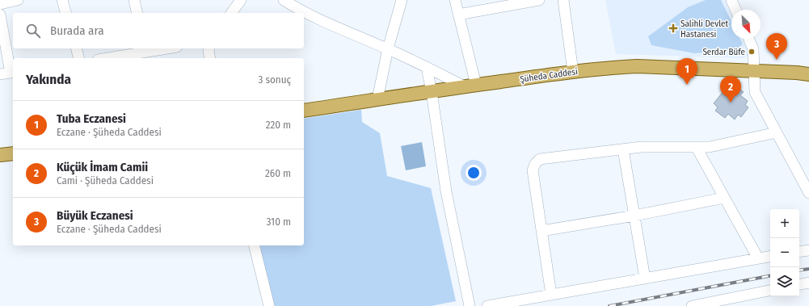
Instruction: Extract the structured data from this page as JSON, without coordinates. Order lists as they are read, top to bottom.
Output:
{
  "streets": {
    "main road": ["Şüheda Caddesi"]
  },
  "places": {
    "health": ["Salihli Devlet Hastanesi"],
    "other": ["Serdar Büfe"]
  },
  "north": "bottom right",
  "page": {
    "search": "Burada ara",
    "pins": ["3", "1", "2"],
    "heading": ["Yakında", "3 sonuç"],
    "list": [
      {
        "mark": "1",
        "name": "Tuba Eczanesi",
        "note": "Eczane · Şüheda Caddesi",
        "value": "220 m"
      },
      {
        "mark": "2",
        "name": "Küçük İmam Camii",
        "note": "Cami · Şüheda Caddesi",
        "value": "260 m"
      },
      {
        "mark": "3",
        "name": "Büyük Eczanesi",
        "note": "Eczane · Şüheda Caddesi",
        "value": "310 m"
      }
    ],
    "map_buttons": ["+", "−"]
  }
}
